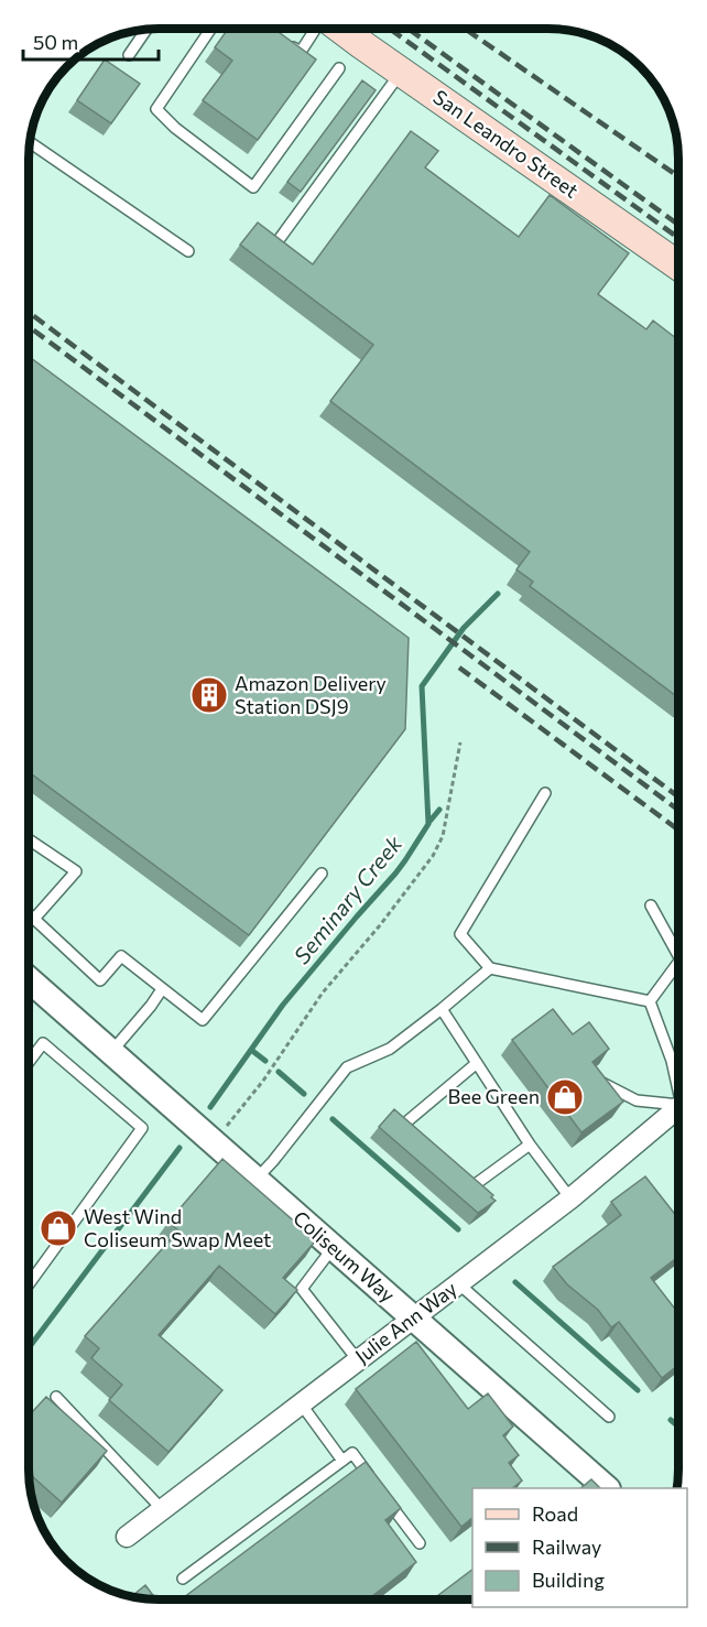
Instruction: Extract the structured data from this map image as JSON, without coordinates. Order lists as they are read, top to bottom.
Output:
{
  "streets": {
    "main road": ["San Leandro Street"],
    "street": ["Coliseum Way", "Julie Ann Way"]
  },
  "crossings": [
    ["Coliseum Way", "Julie Ann Way"]
  ],
  "water": ["Seminary Creek"],
  "places": {
    "building": ["Amazon Delivery Station DSJ9"],
    "shop": ["Bee Green", "West Wind Coliseum Swap Meet"]
  },
  "legend": ["Road", "Railway", "Building"],
  "scale_bar": "50 m"
}
